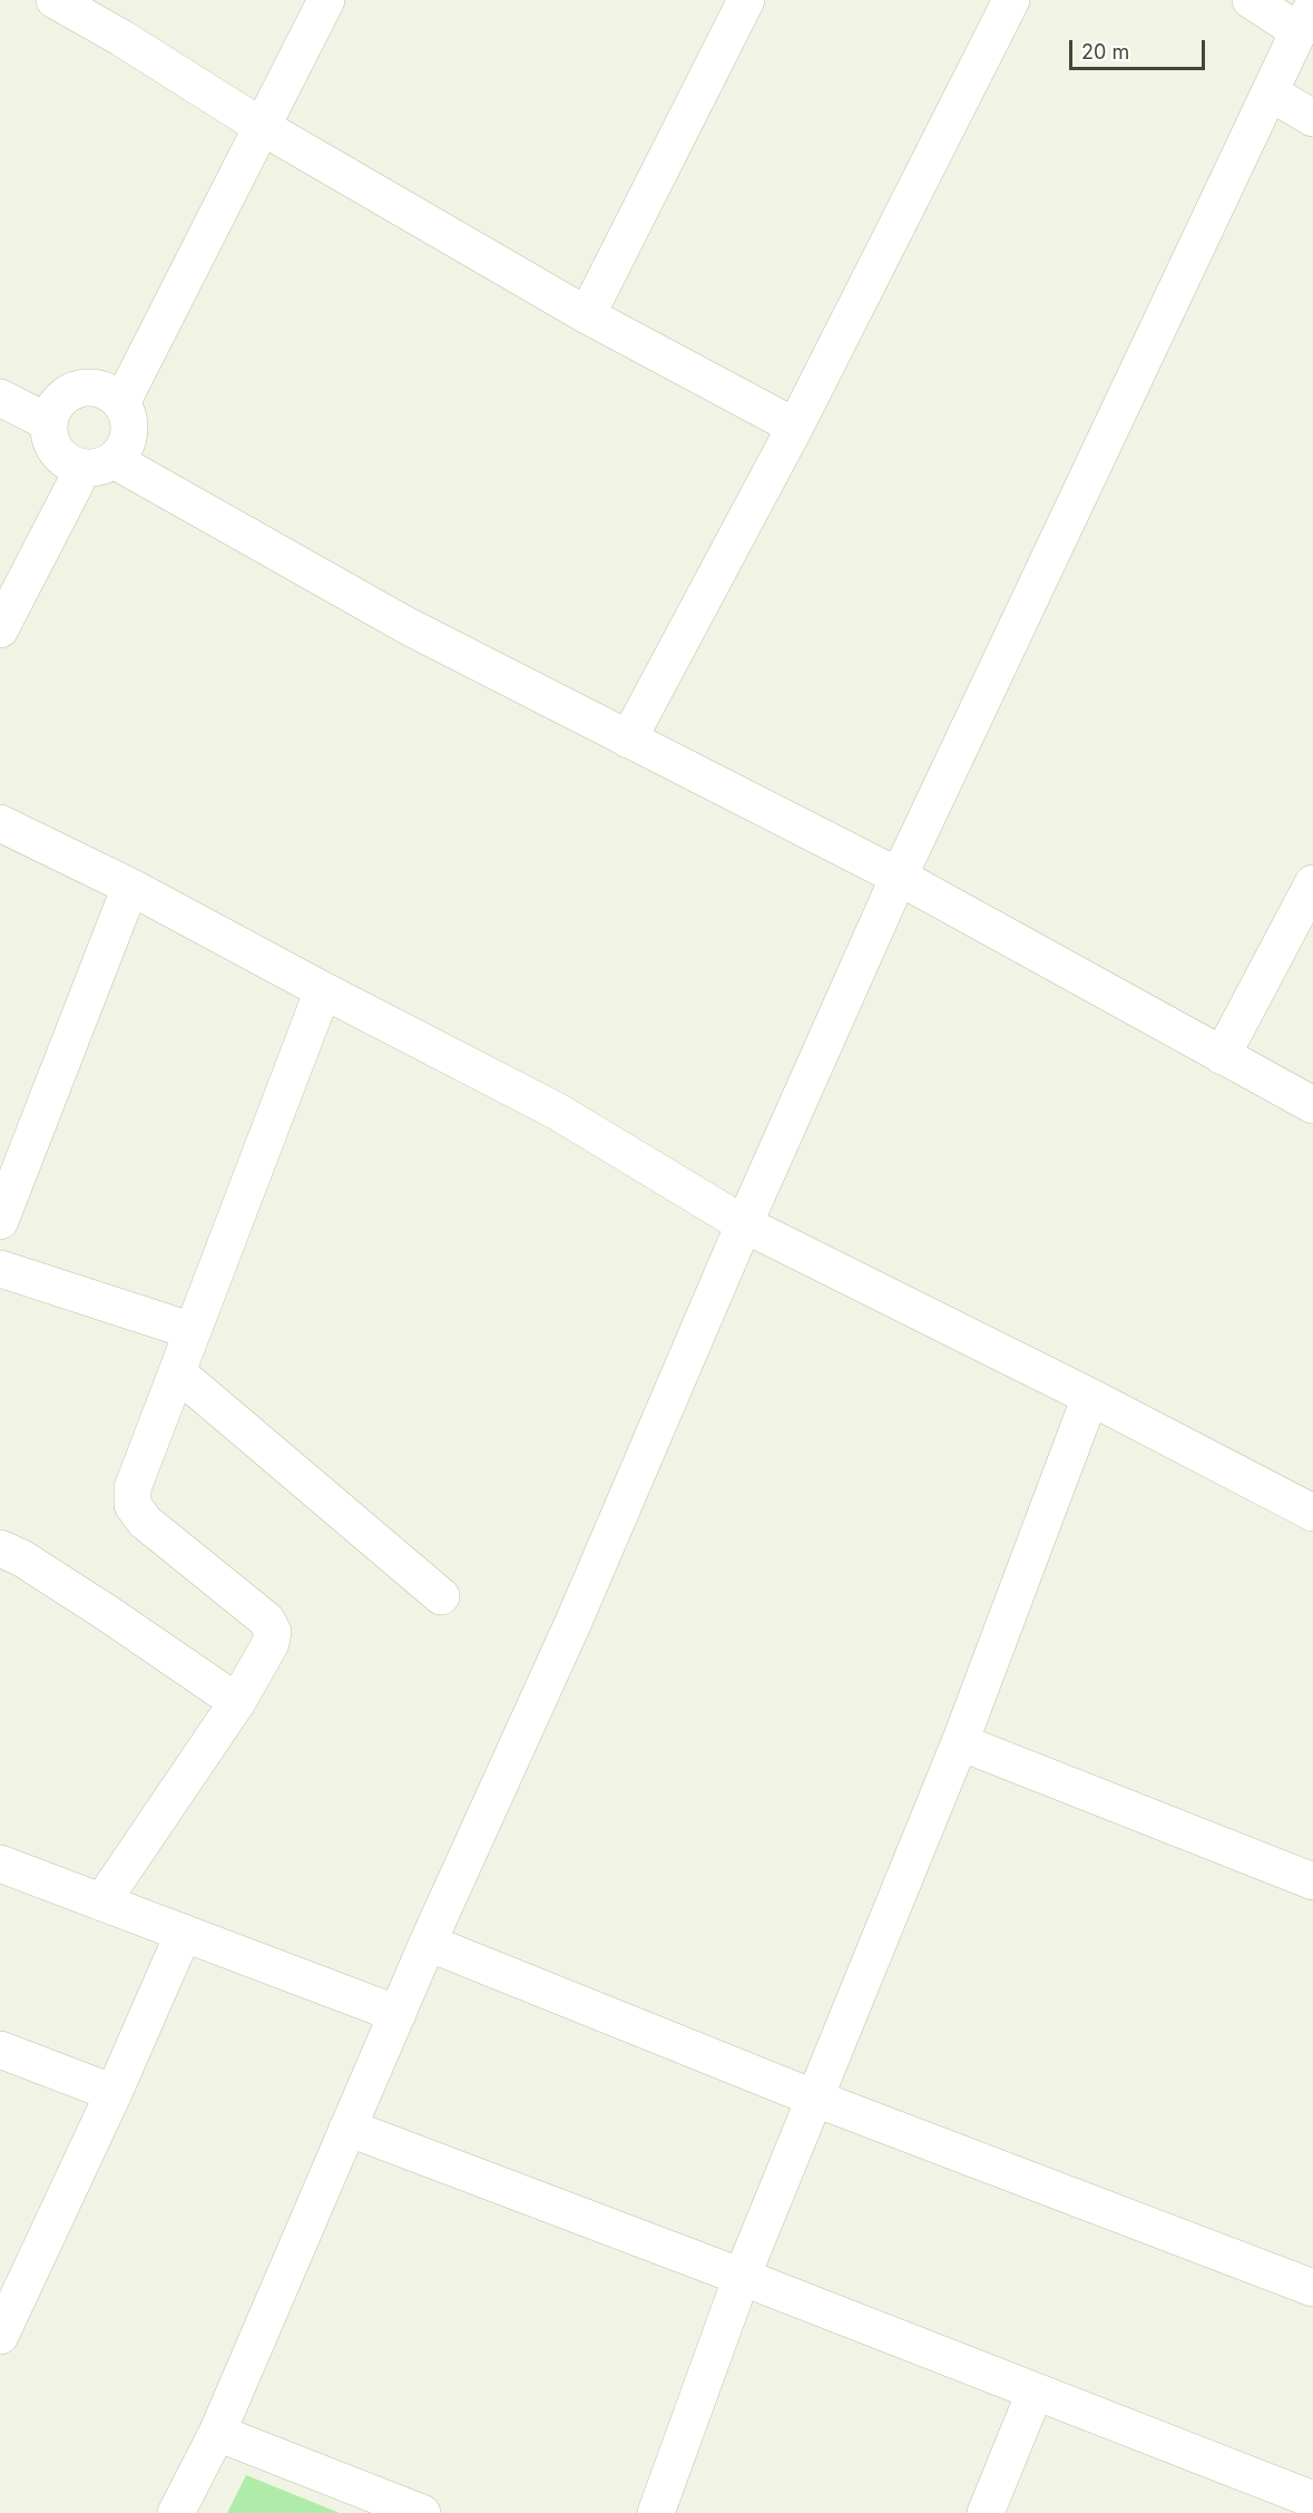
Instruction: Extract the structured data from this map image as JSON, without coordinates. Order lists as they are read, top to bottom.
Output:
{
  "scale_bar": "20 m"
}
